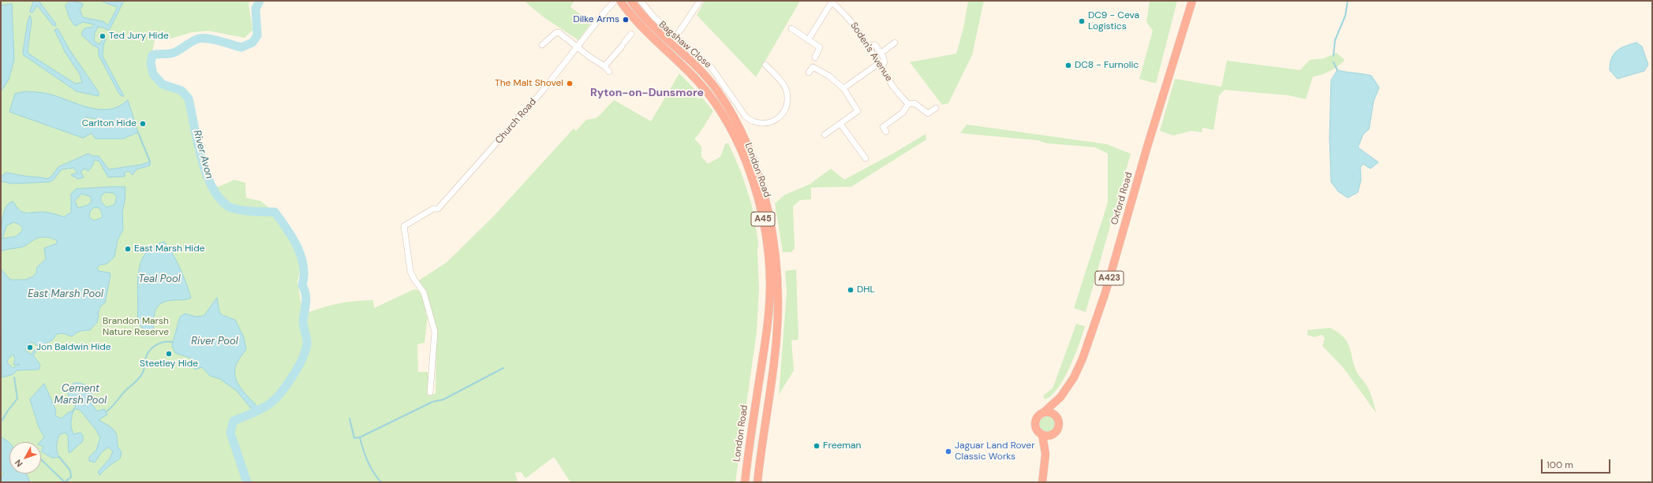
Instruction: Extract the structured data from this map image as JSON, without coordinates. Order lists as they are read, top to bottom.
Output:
{
  "streets": {
    "highway": [
      "London Road",
      "Oxford Road",
      "A45",
      "A423"
    ],
    "street": ["Bagshaw Close", "Soden's Avenue", "Church Road"]
  },
  "districts": ["Ryton-on-Dunsmore"],
  "water": [
    "River Avon",
    "Teal Pool",
    "East Marsh Pool",
    "River Pool",
    "Cement Marsh Pool"
  ],
  "parks": ["Brandon Marsh Nature Reserve"],
  "places": [
    "Dilke Arms",
    "DC9 - Ceva Logistics",
    "Ted Jury Hide",
    "DC8 - Furnolic",
    "The Malt Shovel",
    "Carlton Hide",
    "East Marsh Hide",
    "DHL",
    "Jon Baldwin Hide",
    "Steetley Hide",
    "Freeman",
    "Jaguar Land Rover Classic Works"
  ],
  "scale_bar": "100 m",
  "north": "bottom left"
}
